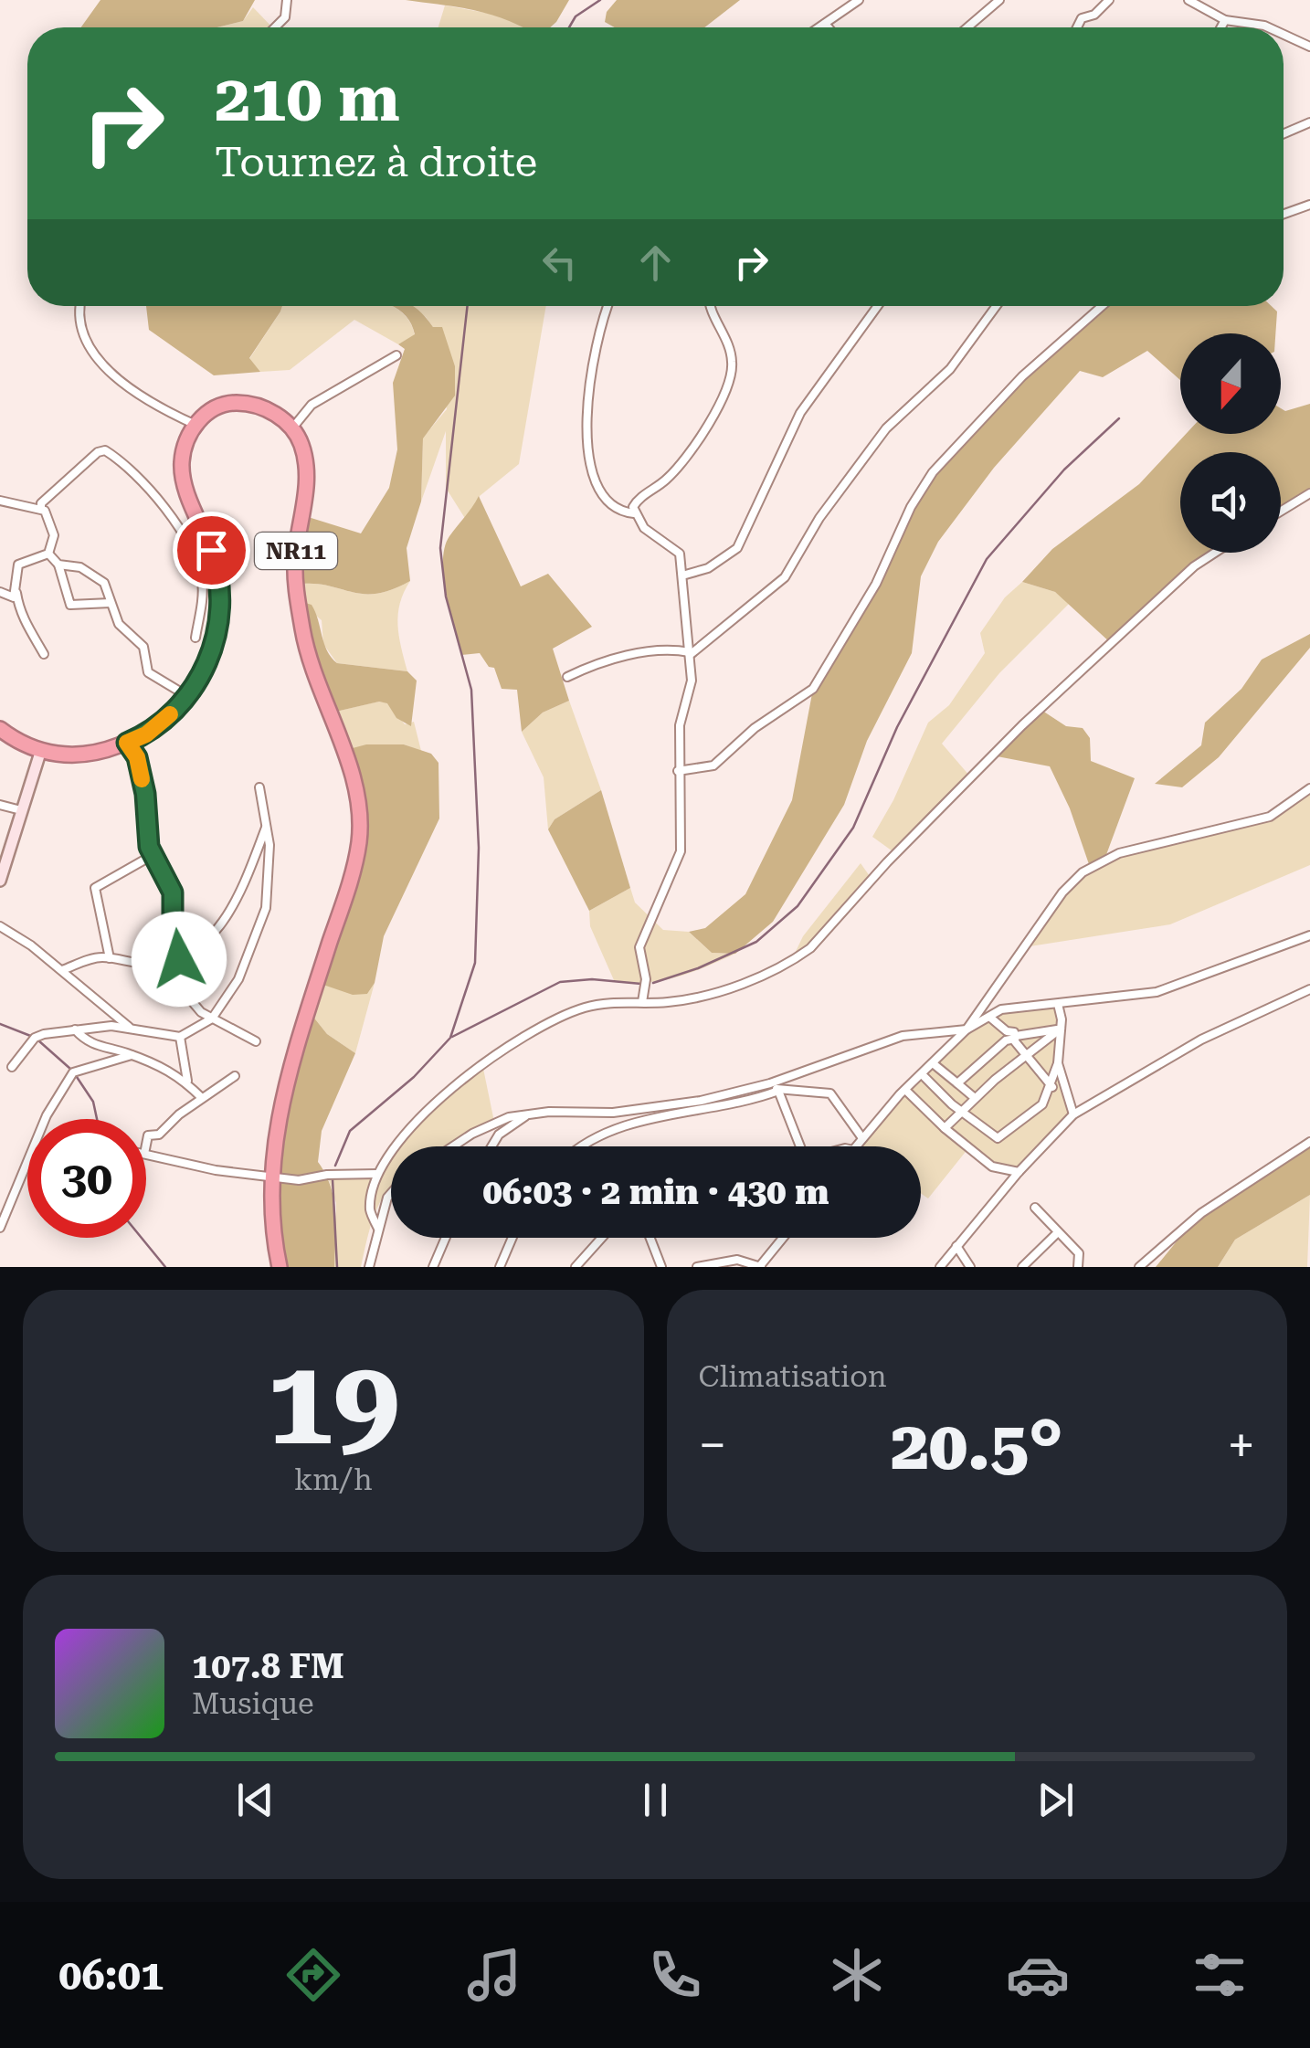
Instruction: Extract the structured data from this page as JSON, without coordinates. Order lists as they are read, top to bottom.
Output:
{
  "streets": {
    "highway": ["NR11"]
  },
  "north": "bottom",
  "page": {
    "turn": ["210 m", "Tournez à droite"],
    "limit": "30",
    "trip": "06:03 · 2 min · 430 m",
    "tile": [
      ["19", "km/h"],
      "Climatisation"
    ],
    "heat": ["−", "20.5°", "+"],
    "song": ["107.8 FM", "Musique"],
    "tabs": "06:01"
  }
}
